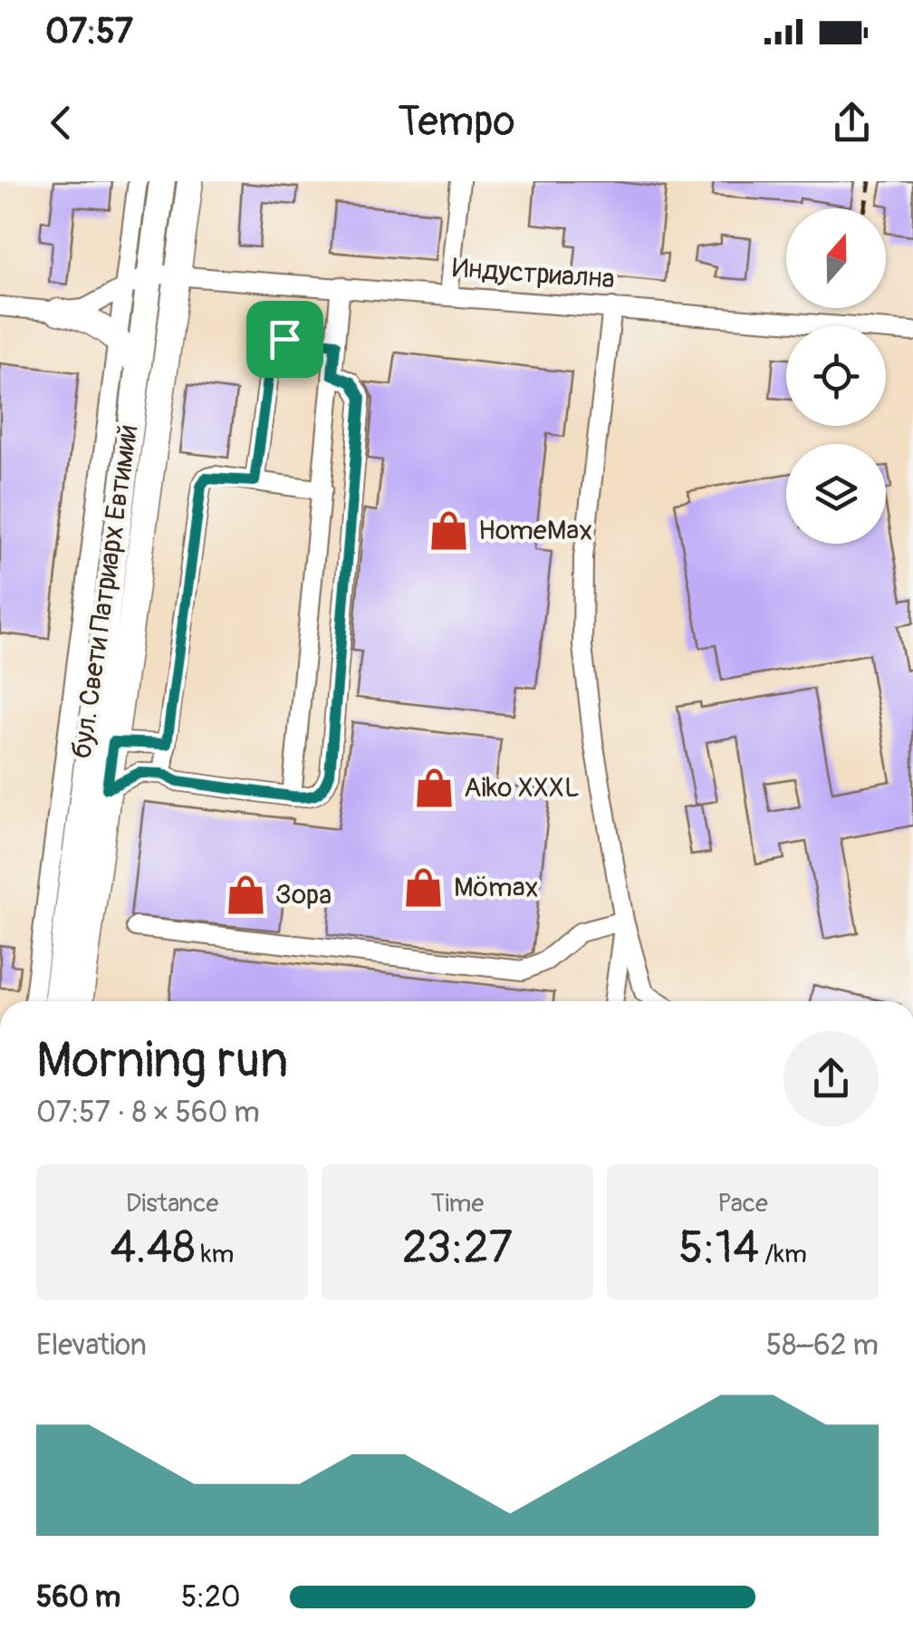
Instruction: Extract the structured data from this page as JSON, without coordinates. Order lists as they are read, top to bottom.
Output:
{
  "streets": {
    "main road": ["бул. Свети Патриарх Евтимий"],
    "street": ["Индустриална"]
  },
  "crossings": [
    ["Индустриална", "бул. Свети Патриарх Евтимий"]
  ],
  "places": {
    "shop": [
      "HomeMax",
      "Aiko XXXL",
      "Mömax",
      "Зора"
    ]
  },
  "north": "top",
  "page": {
    "status": "07:57",
    "header": "Tempo",
    "heading": ["Morning run", "07:57 · 8 × 560 m"],
    "stats": [
      ["Distance", "4.48 km"],
      ["Time", "23:27"],
      ["Pace", "5:14 /km"]
    ],
    "chart": ["Elevation", "58–62 m"],
    "list": [
      {
        "name": "560 m",
        "note": "5:20"
      }
    ]
  }
}
